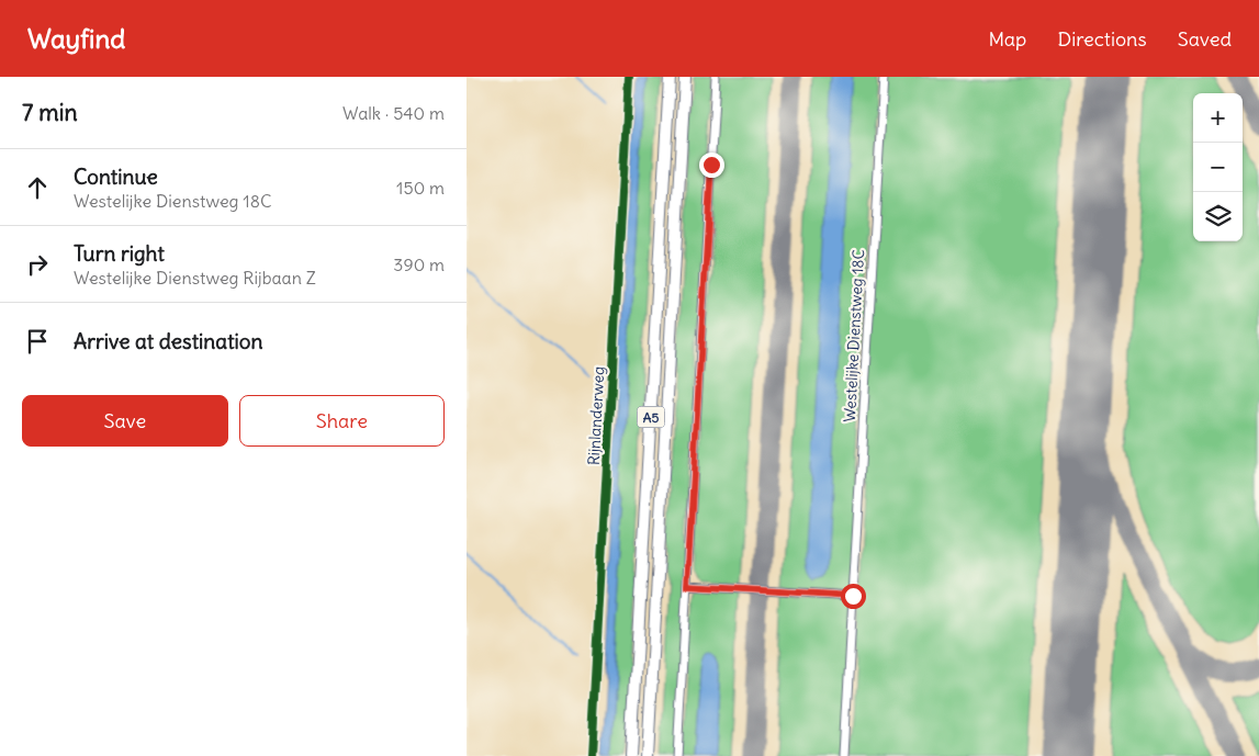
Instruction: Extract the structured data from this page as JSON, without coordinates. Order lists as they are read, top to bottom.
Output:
{
  "streets": {
    "highway": ["A5"],
    "street": ["Westelijke Dienstweg 18C", "Rijnlanderweg"]
  },
  "page": {
    "header": "Wayfind",
    "nav": ["Map", "Directions", "Saved"],
    "heading": ["7 min", "Walk · 540 m"],
    "map_buttons": ["+", "−"],
    "list": [
      ["Continue", "Westelijke Dienstweg 18C", "150 m"],
      ["Turn right", "Westelijke Dienstweg Rijbaan Z", "390 m"],
      "Arrive at destination"
    ],
    "buttons": ["Save", "Share"]
  }
}
